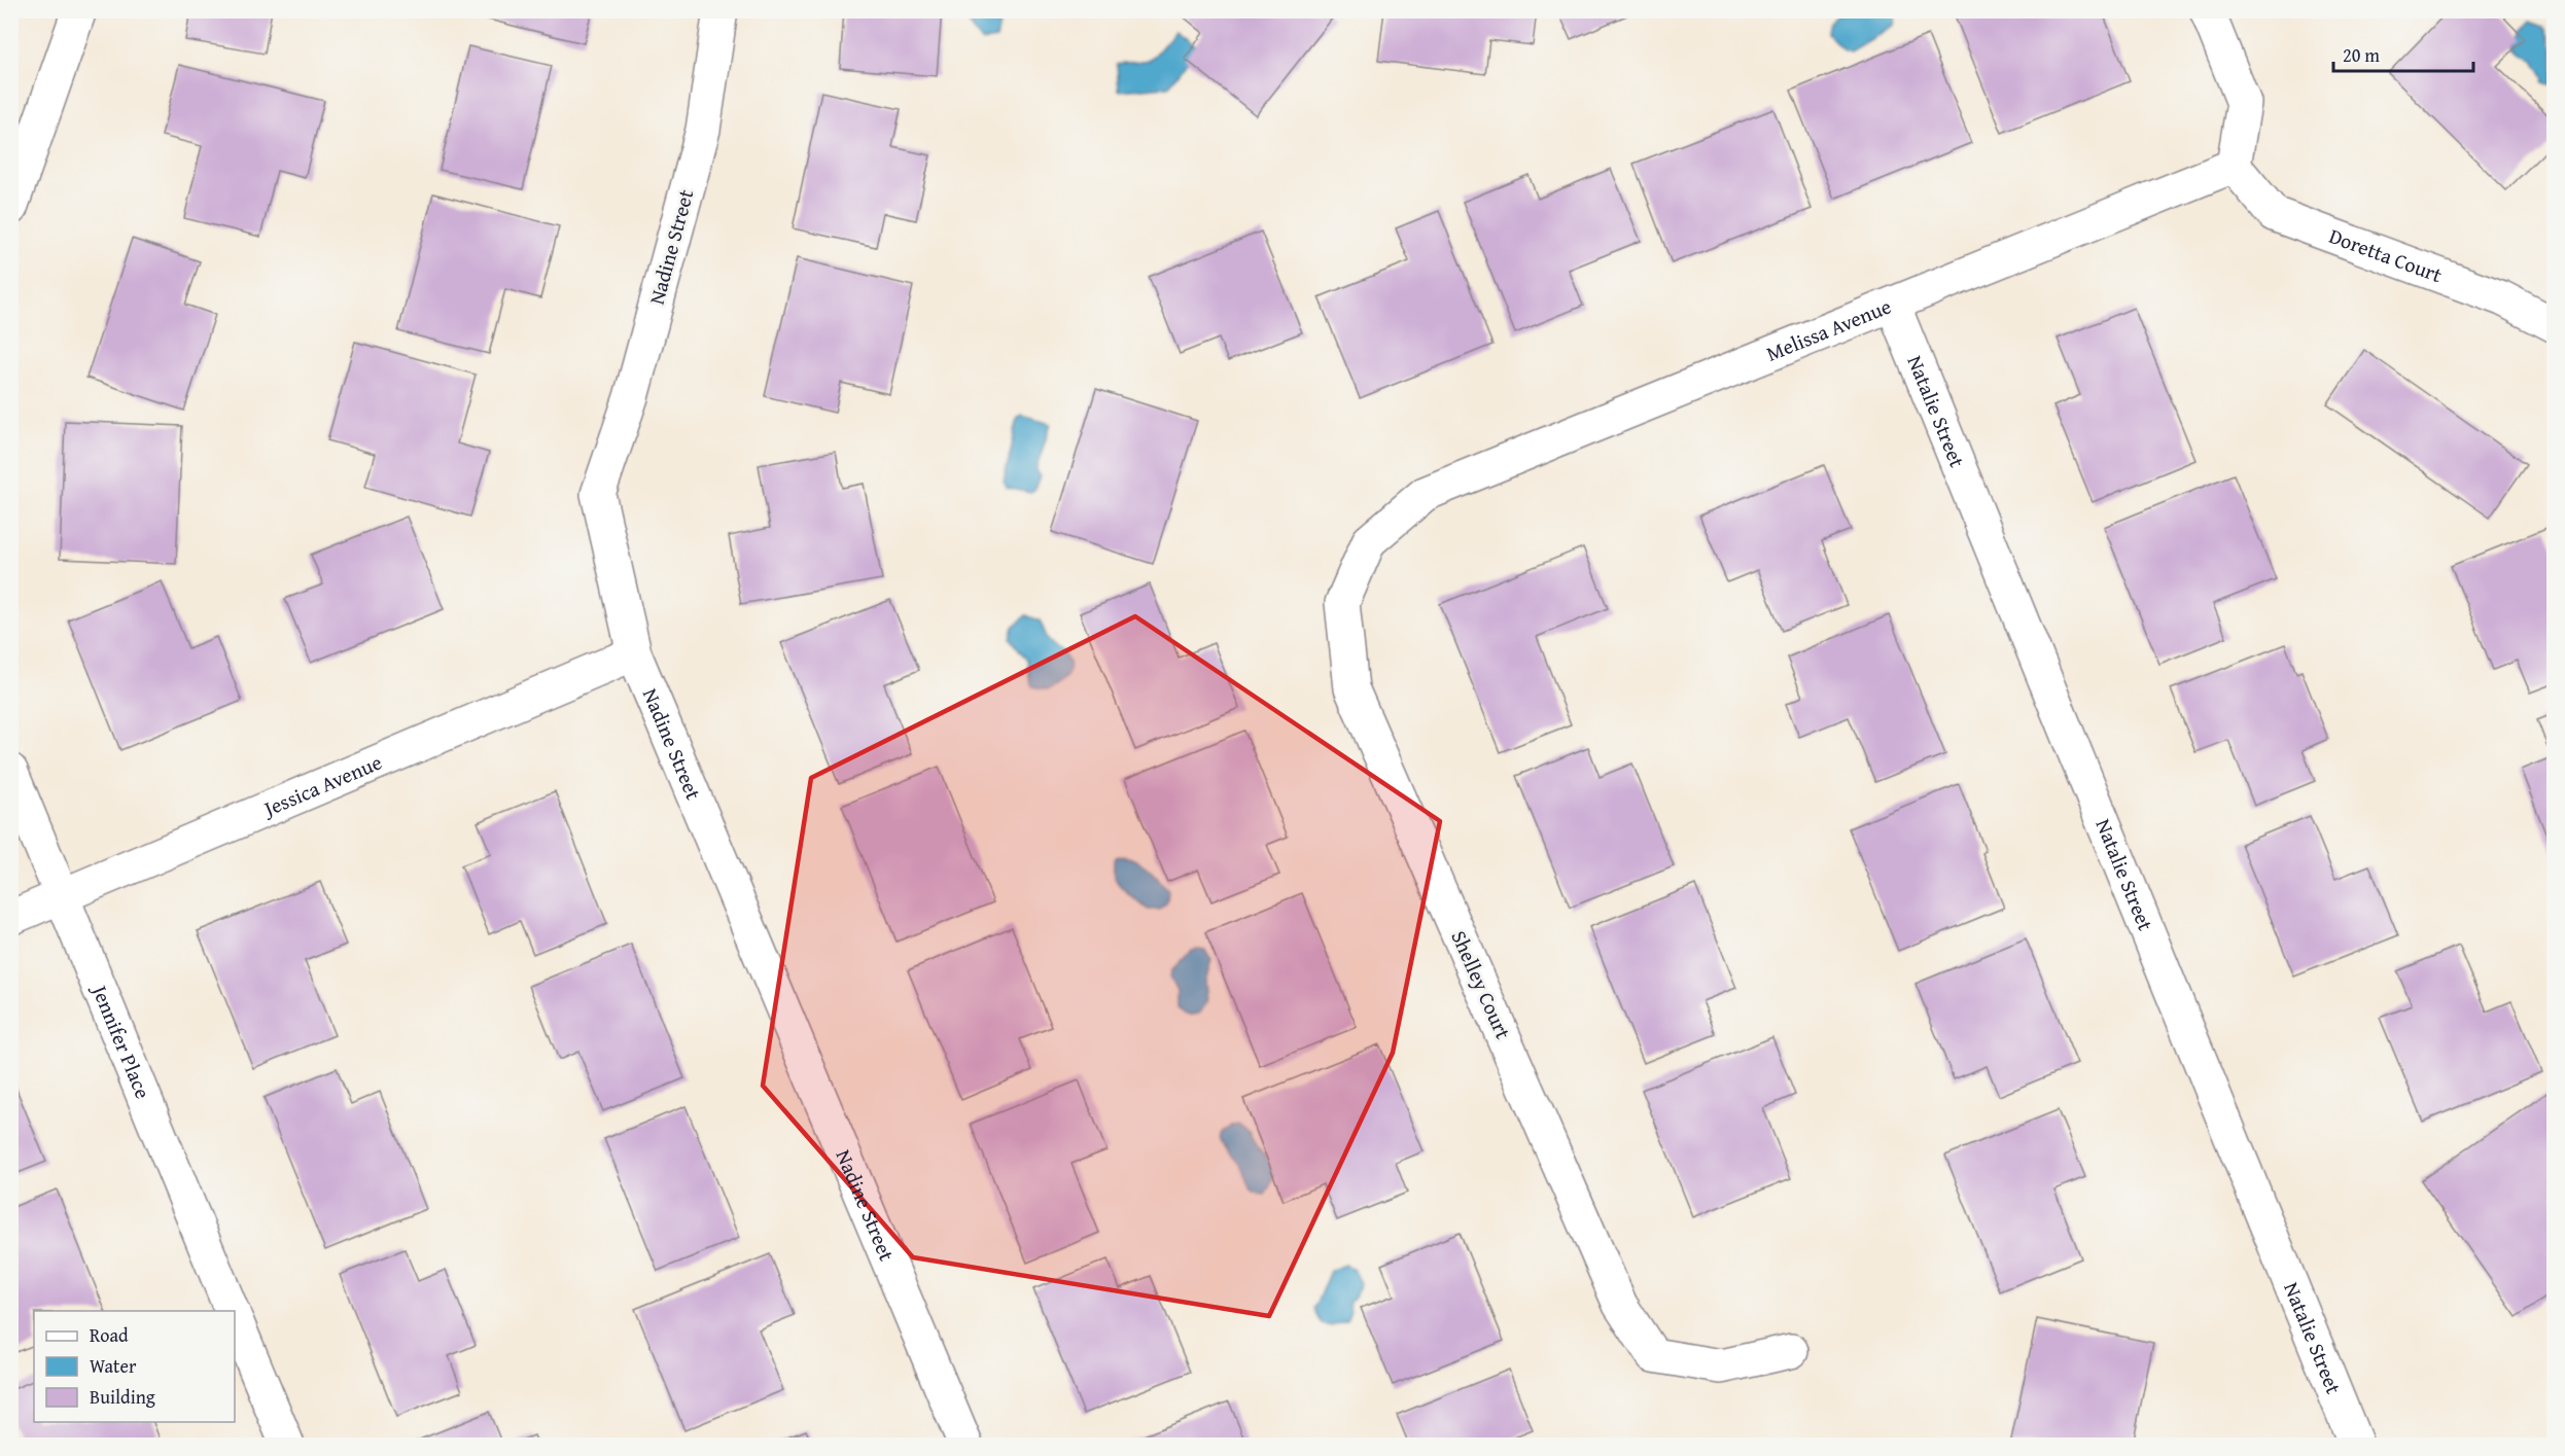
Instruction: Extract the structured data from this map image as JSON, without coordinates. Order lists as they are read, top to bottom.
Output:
{
  "streets": {
    "street": [
      "Nadine Street",
      "Doretta Court",
      "Melissa Avenue",
      "Natalie Street",
      "Jessica Avenue",
      "Shelley Court",
      "Jennifer Place"
    ]
  },
  "crossings": [
    ["Nadine Street", "Jessica Avenue"],
    ["Doretta Court", "Melissa Avenue"],
    ["Melissa Avenue", "Natalie Street"],
    ["Melissa Avenue", "Shelley Court"],
    ["Jessica Avenue", "Jennifer Place"]
  ],
  "legend": ["Road", "Water", "Building"],
  "scale_bar": "20 m"
}
